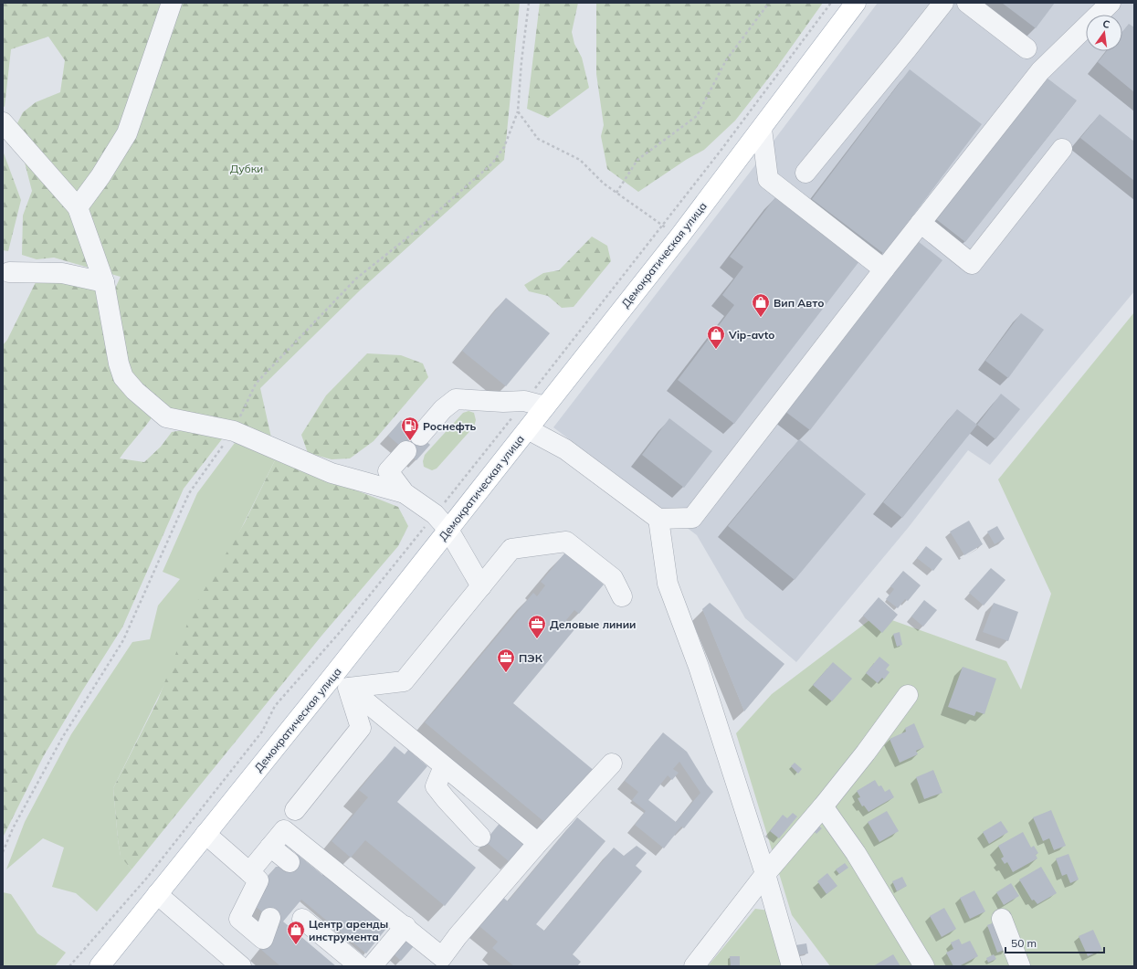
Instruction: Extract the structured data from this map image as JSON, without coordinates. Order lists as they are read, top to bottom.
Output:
{
  "streets": {
    "main road": ["Демократическая улица"]
  },
  "parks": ["Дубки"],
  "places": {
    "shop": ["Вип Авто", "Vip-avto", "Центр аренды инструмента"],
    "fuel station": ["Роснефть"],
    "office": ["Деловые линии", "ПЭК"]
  },
  "scale_bar": "50 m",
  "north": "top"
}
